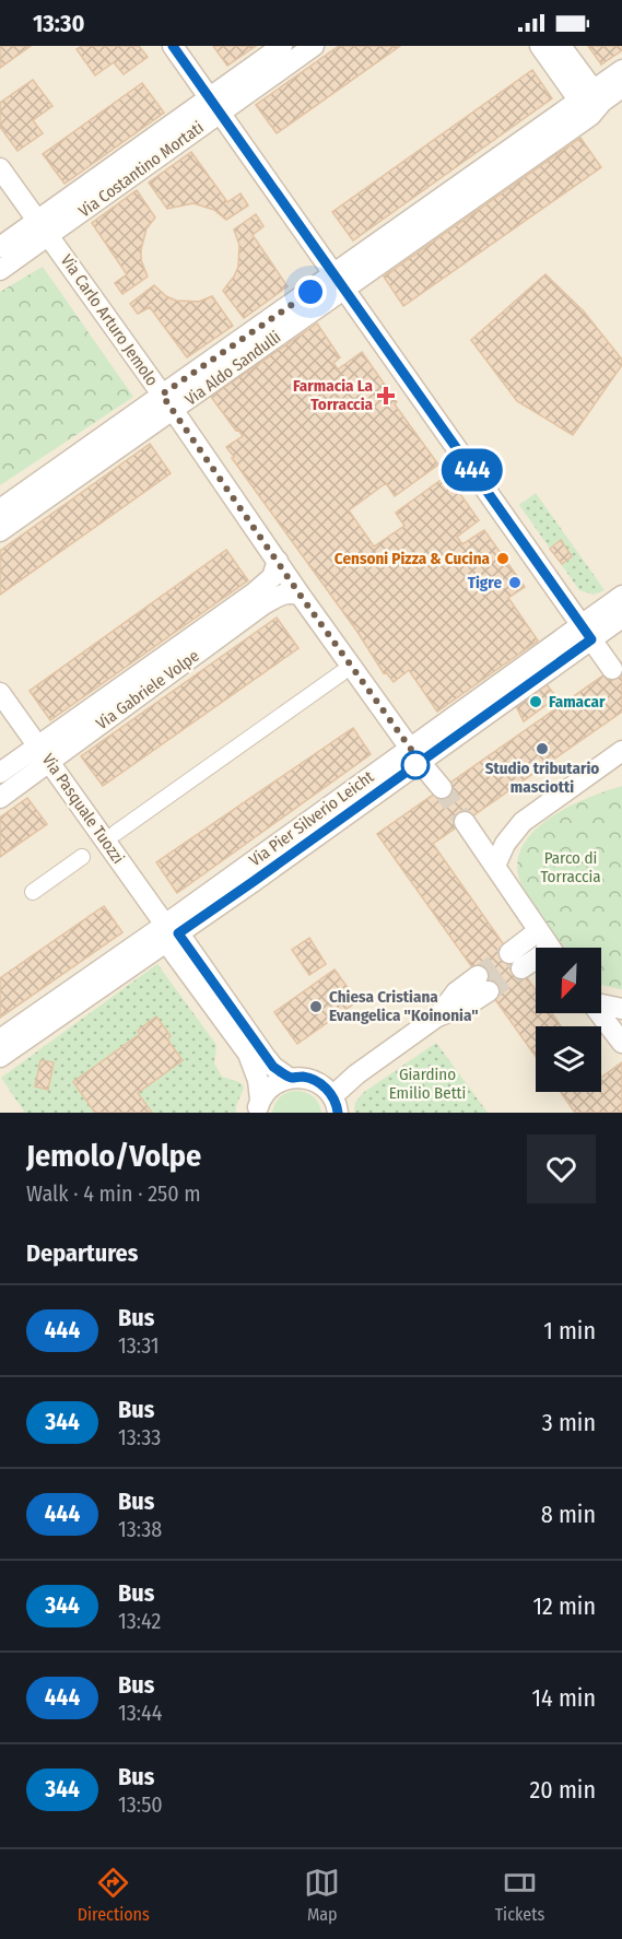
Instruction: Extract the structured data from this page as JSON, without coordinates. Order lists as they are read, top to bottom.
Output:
{
  "streets": {
    "street": [
      "Via Costantino Mortati",
      "Via Carlo Arturo Jemolo",
      "Via Aldo Sandulli",
      "Via Gabriele Volpe",
      "Via Pasquale Tuozzi",
      "Via Pier Silverio Leicht"
    ]
  },
  "crossings": [
    ["Via Costantino Mortati", "Via Carlo Arturo Jemolo"],
    ["Via Carlo Arturo Jemolo", "Via Aldo Sandulli"],
    ["Via Carlo Arturo Jemolo", "Via Gabriele Volpe"],
    ["Via Carlo Arturo Jemolo", "Via Pier Silverio Leicht"],
    ["Via Gabriele Volpe", "Via Pasquale Tuozzi"],
    ["Via Pasquale Tuozzi", "Via Pier Silverio Leicht"]
  ],
  "parks": ["Parco di Torraccia", "Giardino Emilio Betti"],
  "places": {
    "health": ["Farmacia La Torraccia"],
    "other": [
      "Censoni Pizza & Cucina",
      "Tigre",
      "Famacar",
      "Studio tributario masciotti",
      "Chiesa Cristiana Evangelica \"Koinonia\""
    ]
  },
  "lines": ["bus line 444"],
  "north": "bottom left",
  "page": {
    "status": "13:30",
    "on_map": "444",
    "heading": [
      ["Jemolo/Volpe", "Walk · 4 min · 250 m"],
      "Departures"
    ],
    "list": [
      {
        "mark": "444",
        "name": "Bus",
        "note": "13:31",
        "value": "1 min"
      },
      {
        "mark": "344",
        "name": "Bus",
        "note": "13:33",
        "value": "3 min"
      },
      {
        "mark": "444",
        "name": "Bus",
        "note": "13:38",
        "value": "8 min"
      },
      {
        "mark": "344",
        "name": "Bus",
        "note": "13:42",
        "value": "12 min"
      },
      {
        "mark": "444",
        "name": "Bus",
        "note": "13:44",
        "value": "14 min"
      },
      {
        "mark": "344",
        "name": "Bus",
        "note": "13:50",
        "value": "20 min"
      }
    ],
    "tabs": ["Directions", "Map", "Tickets"]
  }
}
